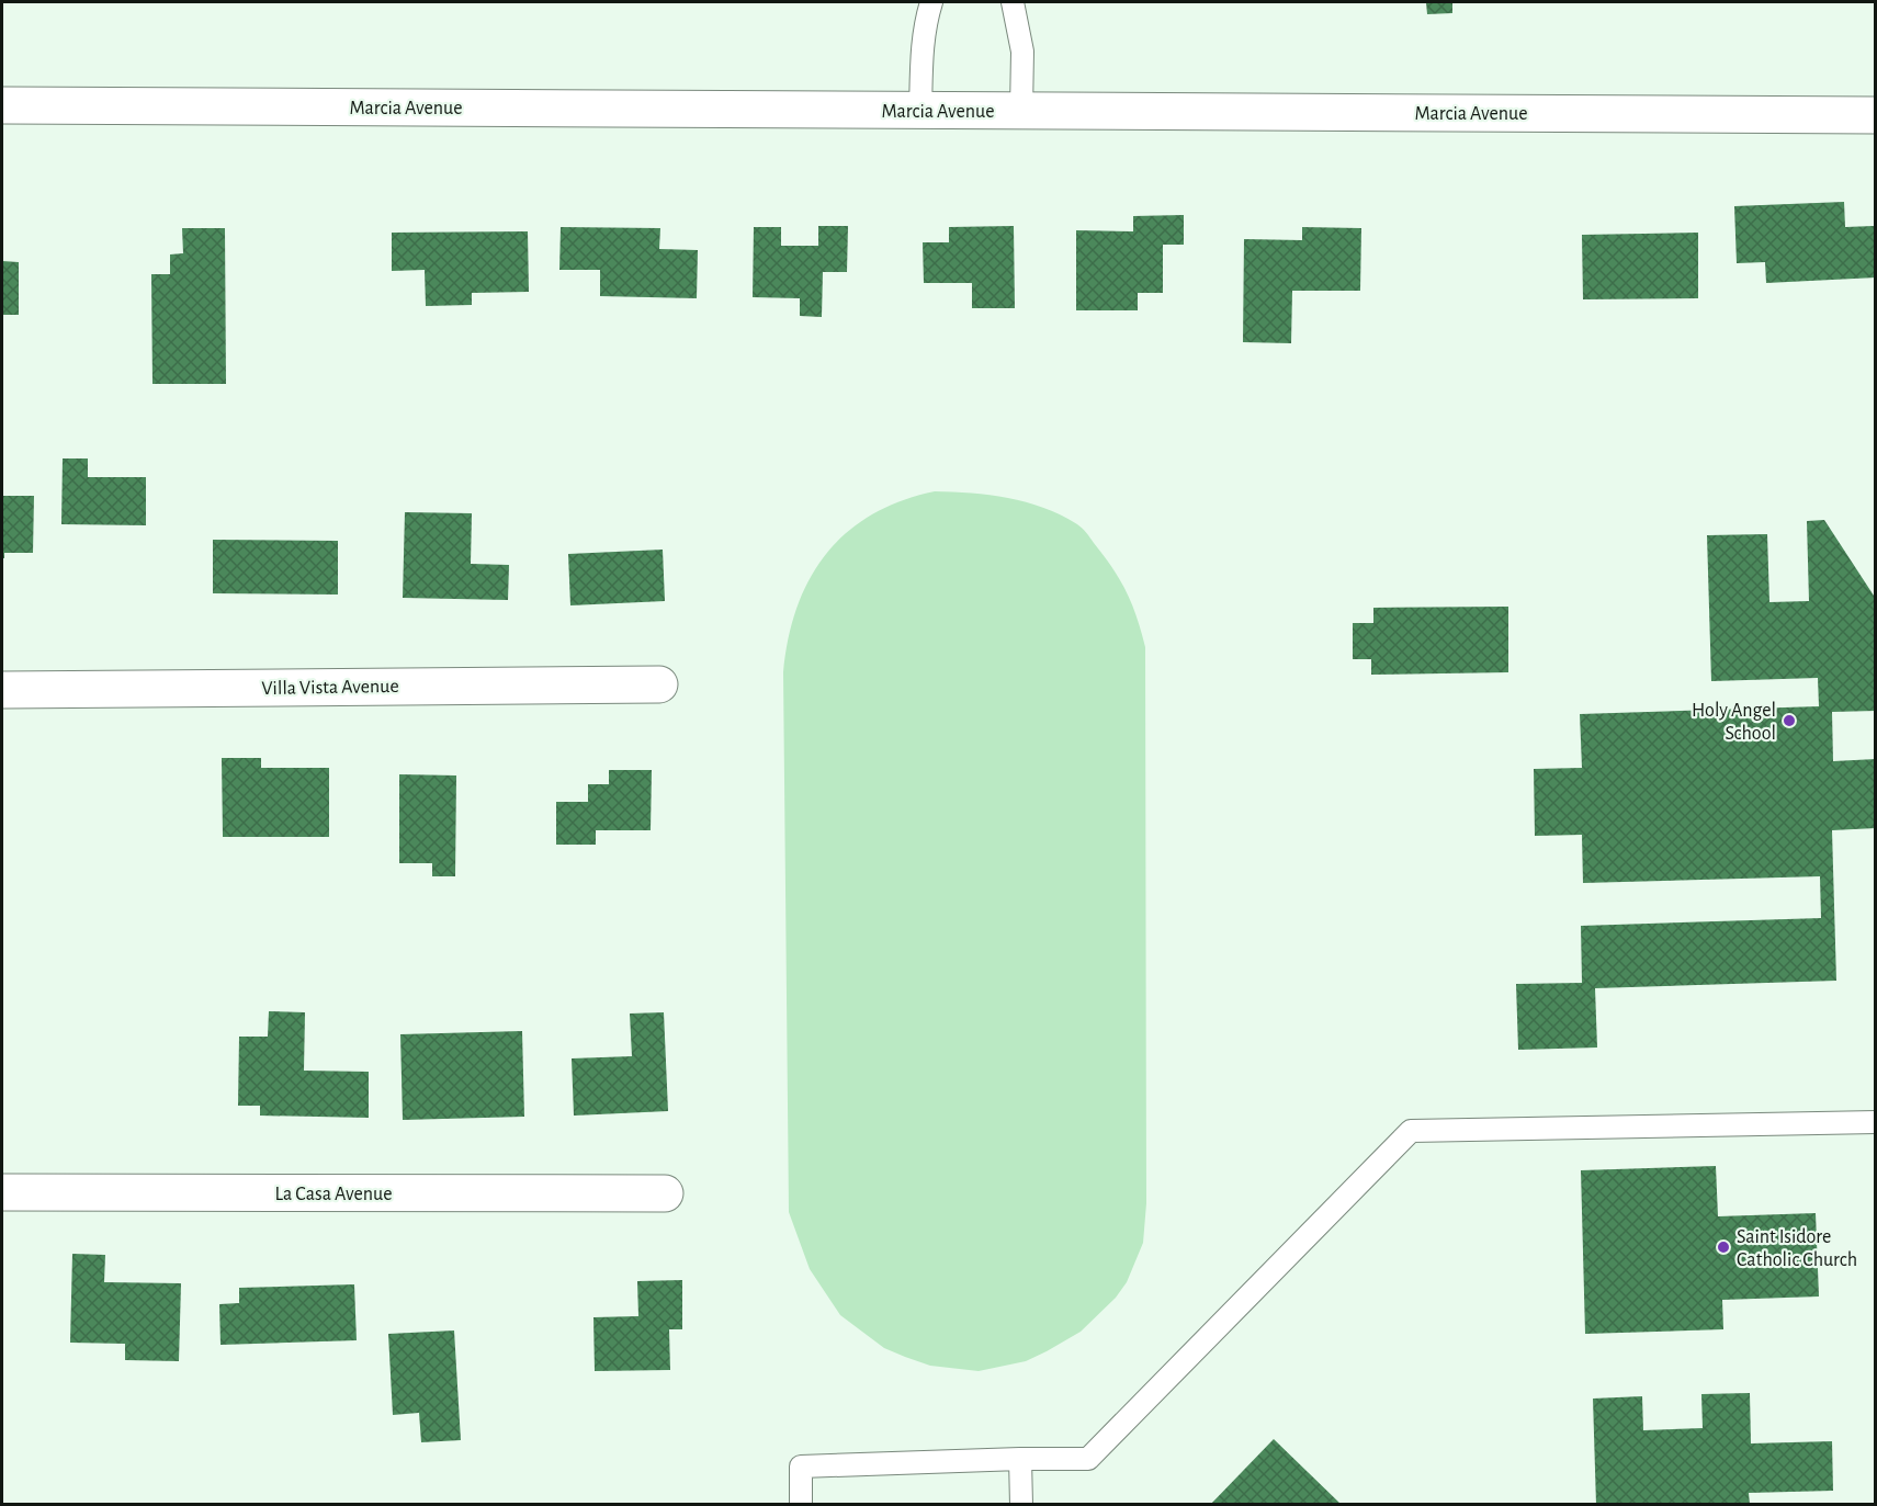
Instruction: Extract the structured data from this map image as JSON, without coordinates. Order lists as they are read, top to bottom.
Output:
{
  "streets": {
    "street": ["Marcia Avenue", "Villa Vista Avenue", "La Casa Avenue"]
  },
  "places": ["Holy Angel School", "Saint Isidore Catholic Church"]
}
